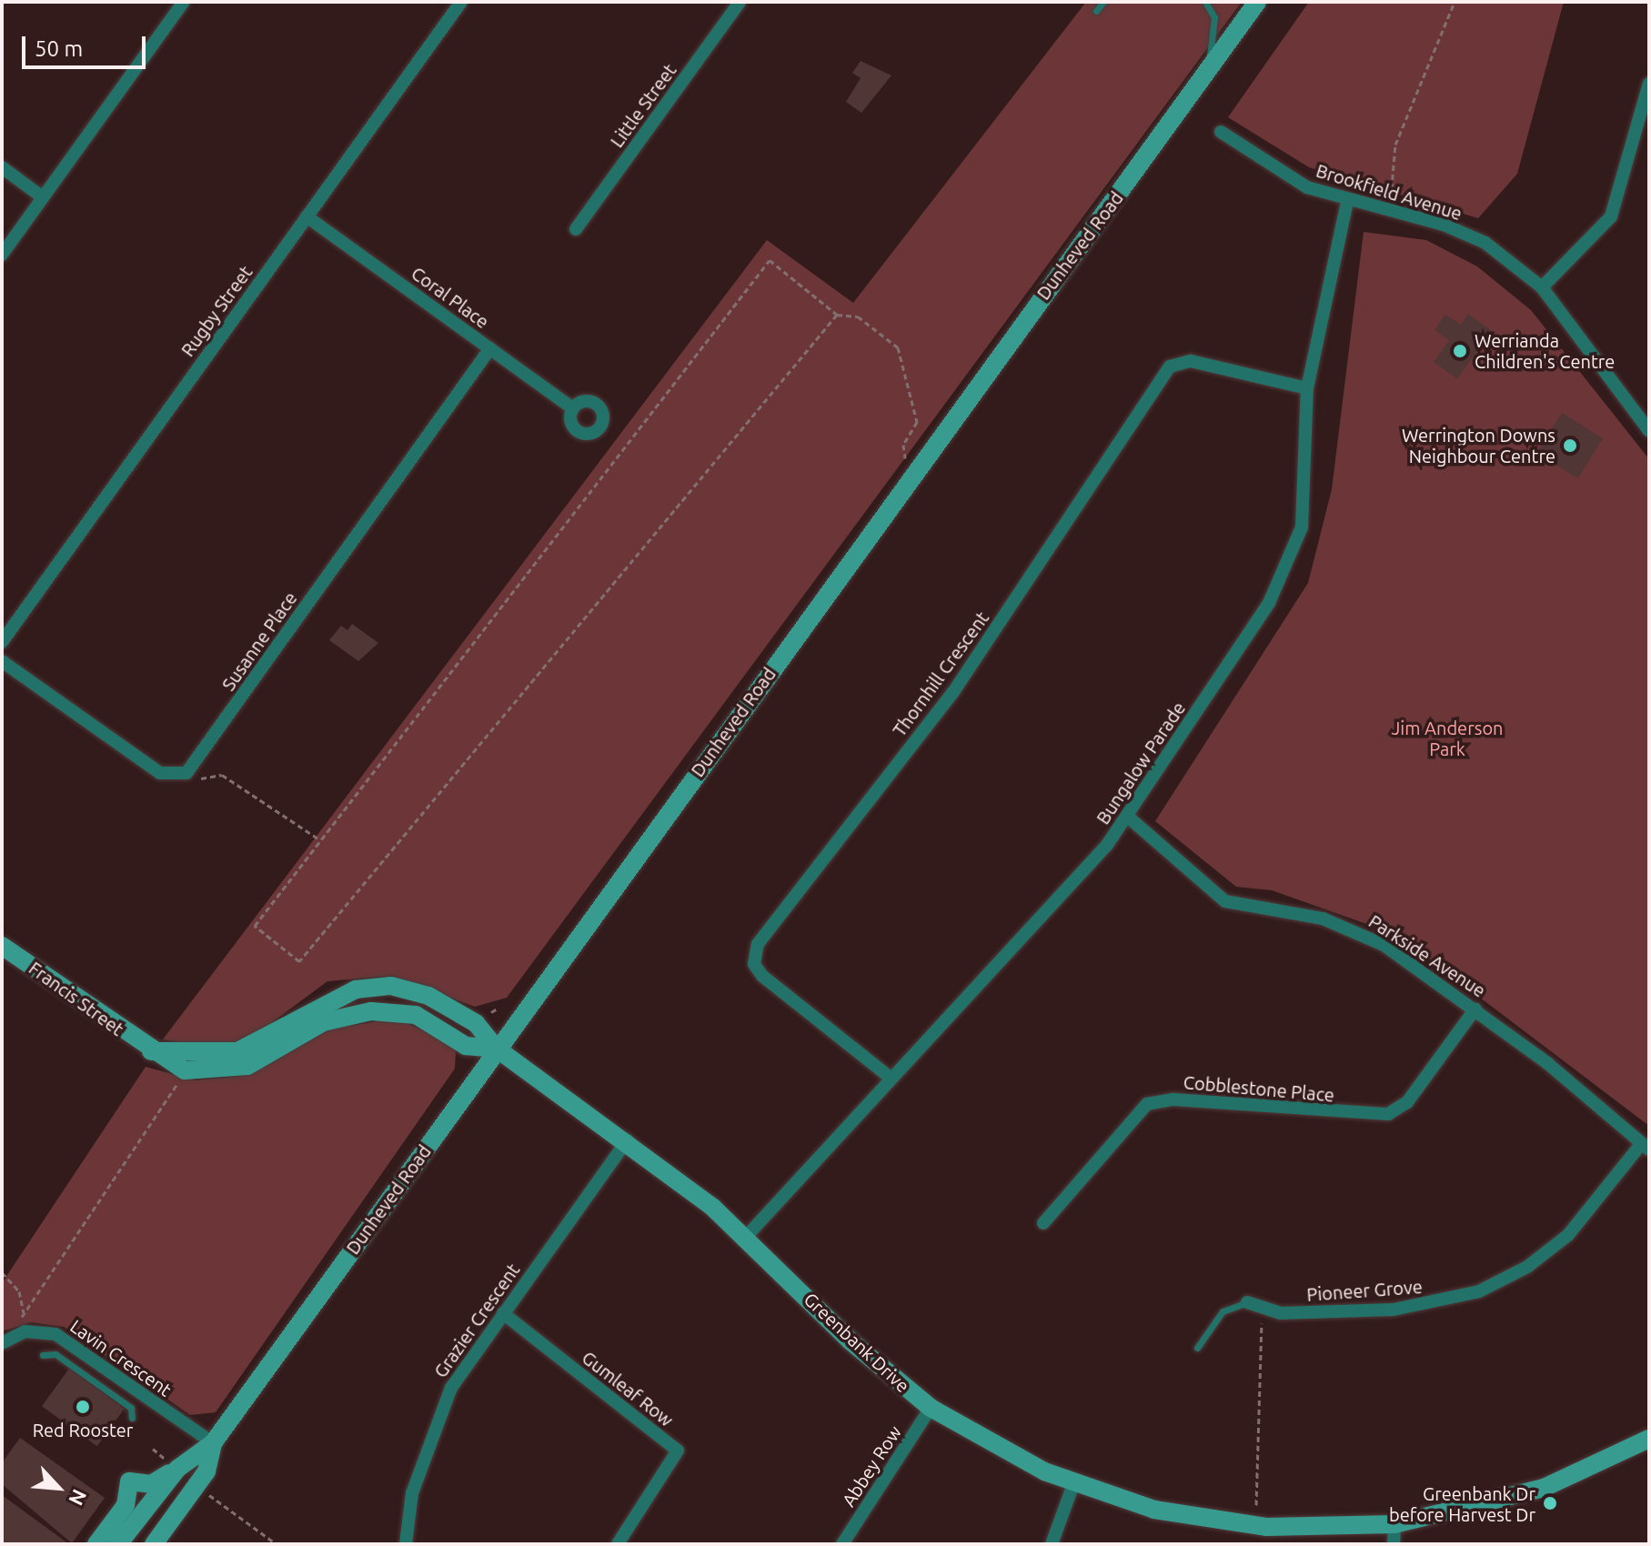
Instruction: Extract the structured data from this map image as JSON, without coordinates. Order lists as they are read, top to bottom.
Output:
{
  "streets": {
    "main road": ["Dunheved Road", "Francis Street", "Greenbank Drive"],
    "street": [
      "Little Street",
      "Brookfield Avenue",
      "Coral Place",
      "Rugby Street",
      "Susanne Place",
      "Thornhill Crescent",
      "Bungalow Parade",
      "Parkside Avenue",
      "Cobblestone Place",
      "Pioneer Grove",
      "Grazier Crescent",
      "Lavin Crescent",
      "Gumleaf Row",
      "Abbey Row"
    ]
  },
  "crossings": [
    ["Brookfield Avenue", "Bungalow Parade"],
    ["Dunheved Road", "Francis Street"],
    ["Dunheved Road", "Greenbank Drive"],
    ["Dunheved Road", "Lavin Crescent"],
    ["Coral Place", "Rugby Street"],
    ["Coral Place", "Susanne Place"],
    ["Thornhill Crescent", "Bungalow Parade"],
    ["Bungalow Parade", "Parkside Avenue"],
    ["Bungalow Parade", "Greenbank Drive"],
    ["Parkside Avenue", "Cobblestone Place"],
    ["Parkside Avenue", "Pioneer Grove"],
    ["Francis Street", "Greenbank Drive"],
    ["Grazier Crescent", "Greenbank Drive"],
    ["Grazier Crescent", "Gumleaf Row"],
    ["Greenbank Drive", "Abbey Row"]
  ],
  "parks": ["Jim Anderson Park"],
  "places": [
    "Werrianda Children's Centre",
    "Werrington Downs Neighbour Centre",
    "Red Rooster",
    "Greenbank Dr before Harvest Dr"
  ],
  "scale_bar": "50 m",
  "north": "bottom right"
}
